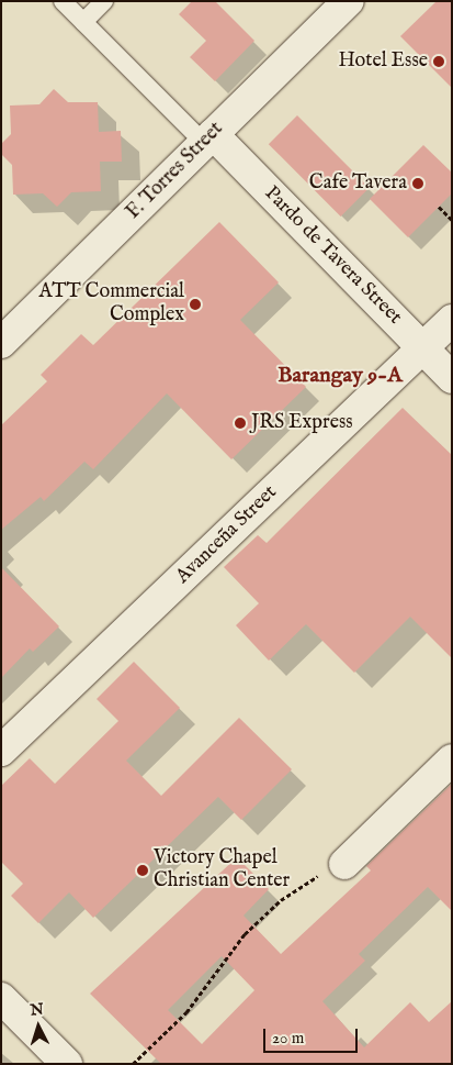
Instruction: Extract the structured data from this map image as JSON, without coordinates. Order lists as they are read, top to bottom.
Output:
{
  "streets": {
    "street": ["F. Torres Street", "Pardo de Tavera Street", "Avanceña Street"]
  },
  "crossings": [
    ["F. Torres Street", "Pardo de Tavera Street"],
    ["Pardo de Tavera Street", "Avanceña Street"]
  ],
  "districts": ["Barangay 9-A"],
  "places": [
    "Hotel Esse",
    "Cafe Tavera",
    "ATT Commercial Complex",
    "JRS Express",
    "Victory Chapel Christian Center"
  ],
  "scale_bar": "20 m",
  "north": "top"
}
